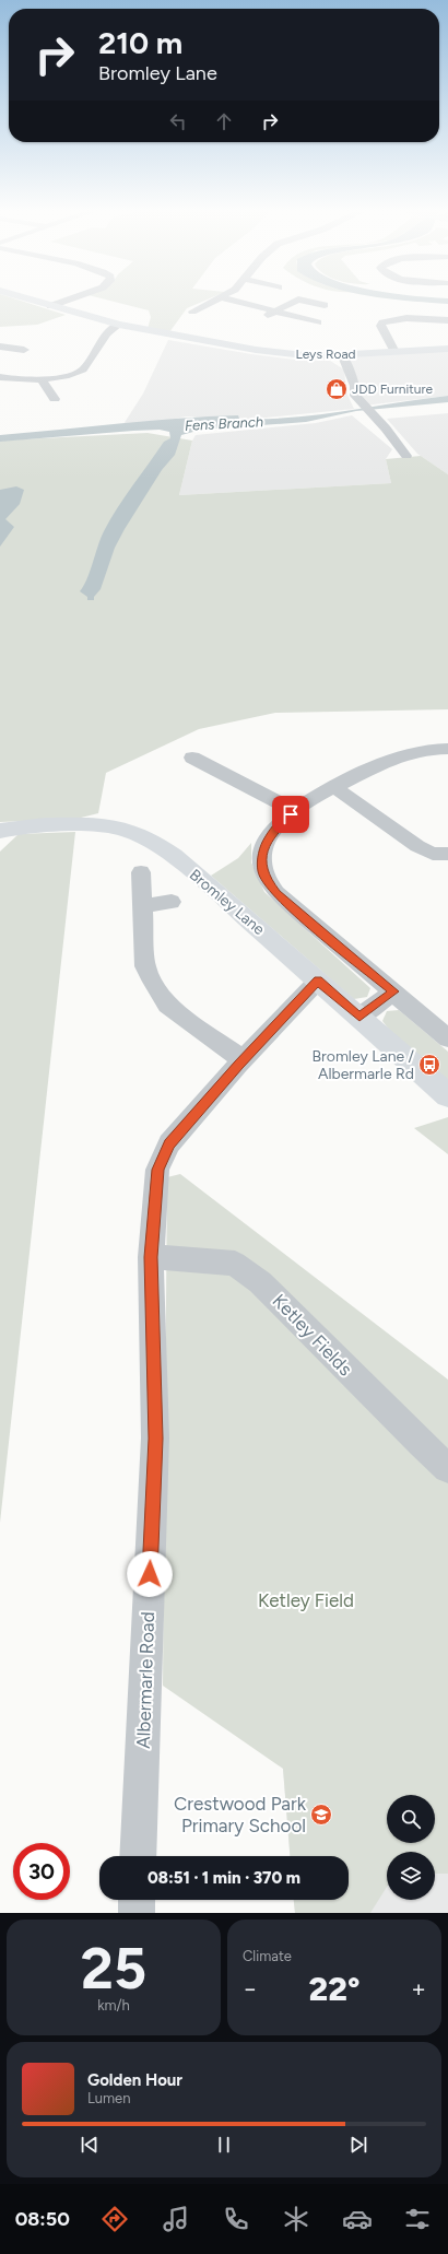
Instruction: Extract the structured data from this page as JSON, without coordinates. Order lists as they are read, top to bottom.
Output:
{
  "streets": {
    "main road": ["Leys Road", "Bromley Lane"],
    "street": ["Ketley Fields", "Albermarle Road"]
  },
  "crossings": [
    ["Bromley Lane", "Albermarle Road"],
    ["Ketley Fields", "Albermarle Road"]
  ],
  "water": ["Fens Branch"],
  "parks": ["Ketley Field"],
  "places": {
    "shop": ["JDD Furniture"],
    "bus stop": ["Bromley Lane / Albermarle Rd"],
    "school or university": ["Crestwood Park Primary School"]
  },
  "page": {
    "turn": ["210 m", "Bromley Lane"],
    "limit": "30",
    "trip": "08:51 · 1 min · 370 m",
    "tile": [
      ["25", "km/h"],
      "Climate"
    ],
    "heat": ["−", "22°", "+"],
    "song": ["Golden Hour", "Lumen"],
    "tabs": "08:50"
  }
}
